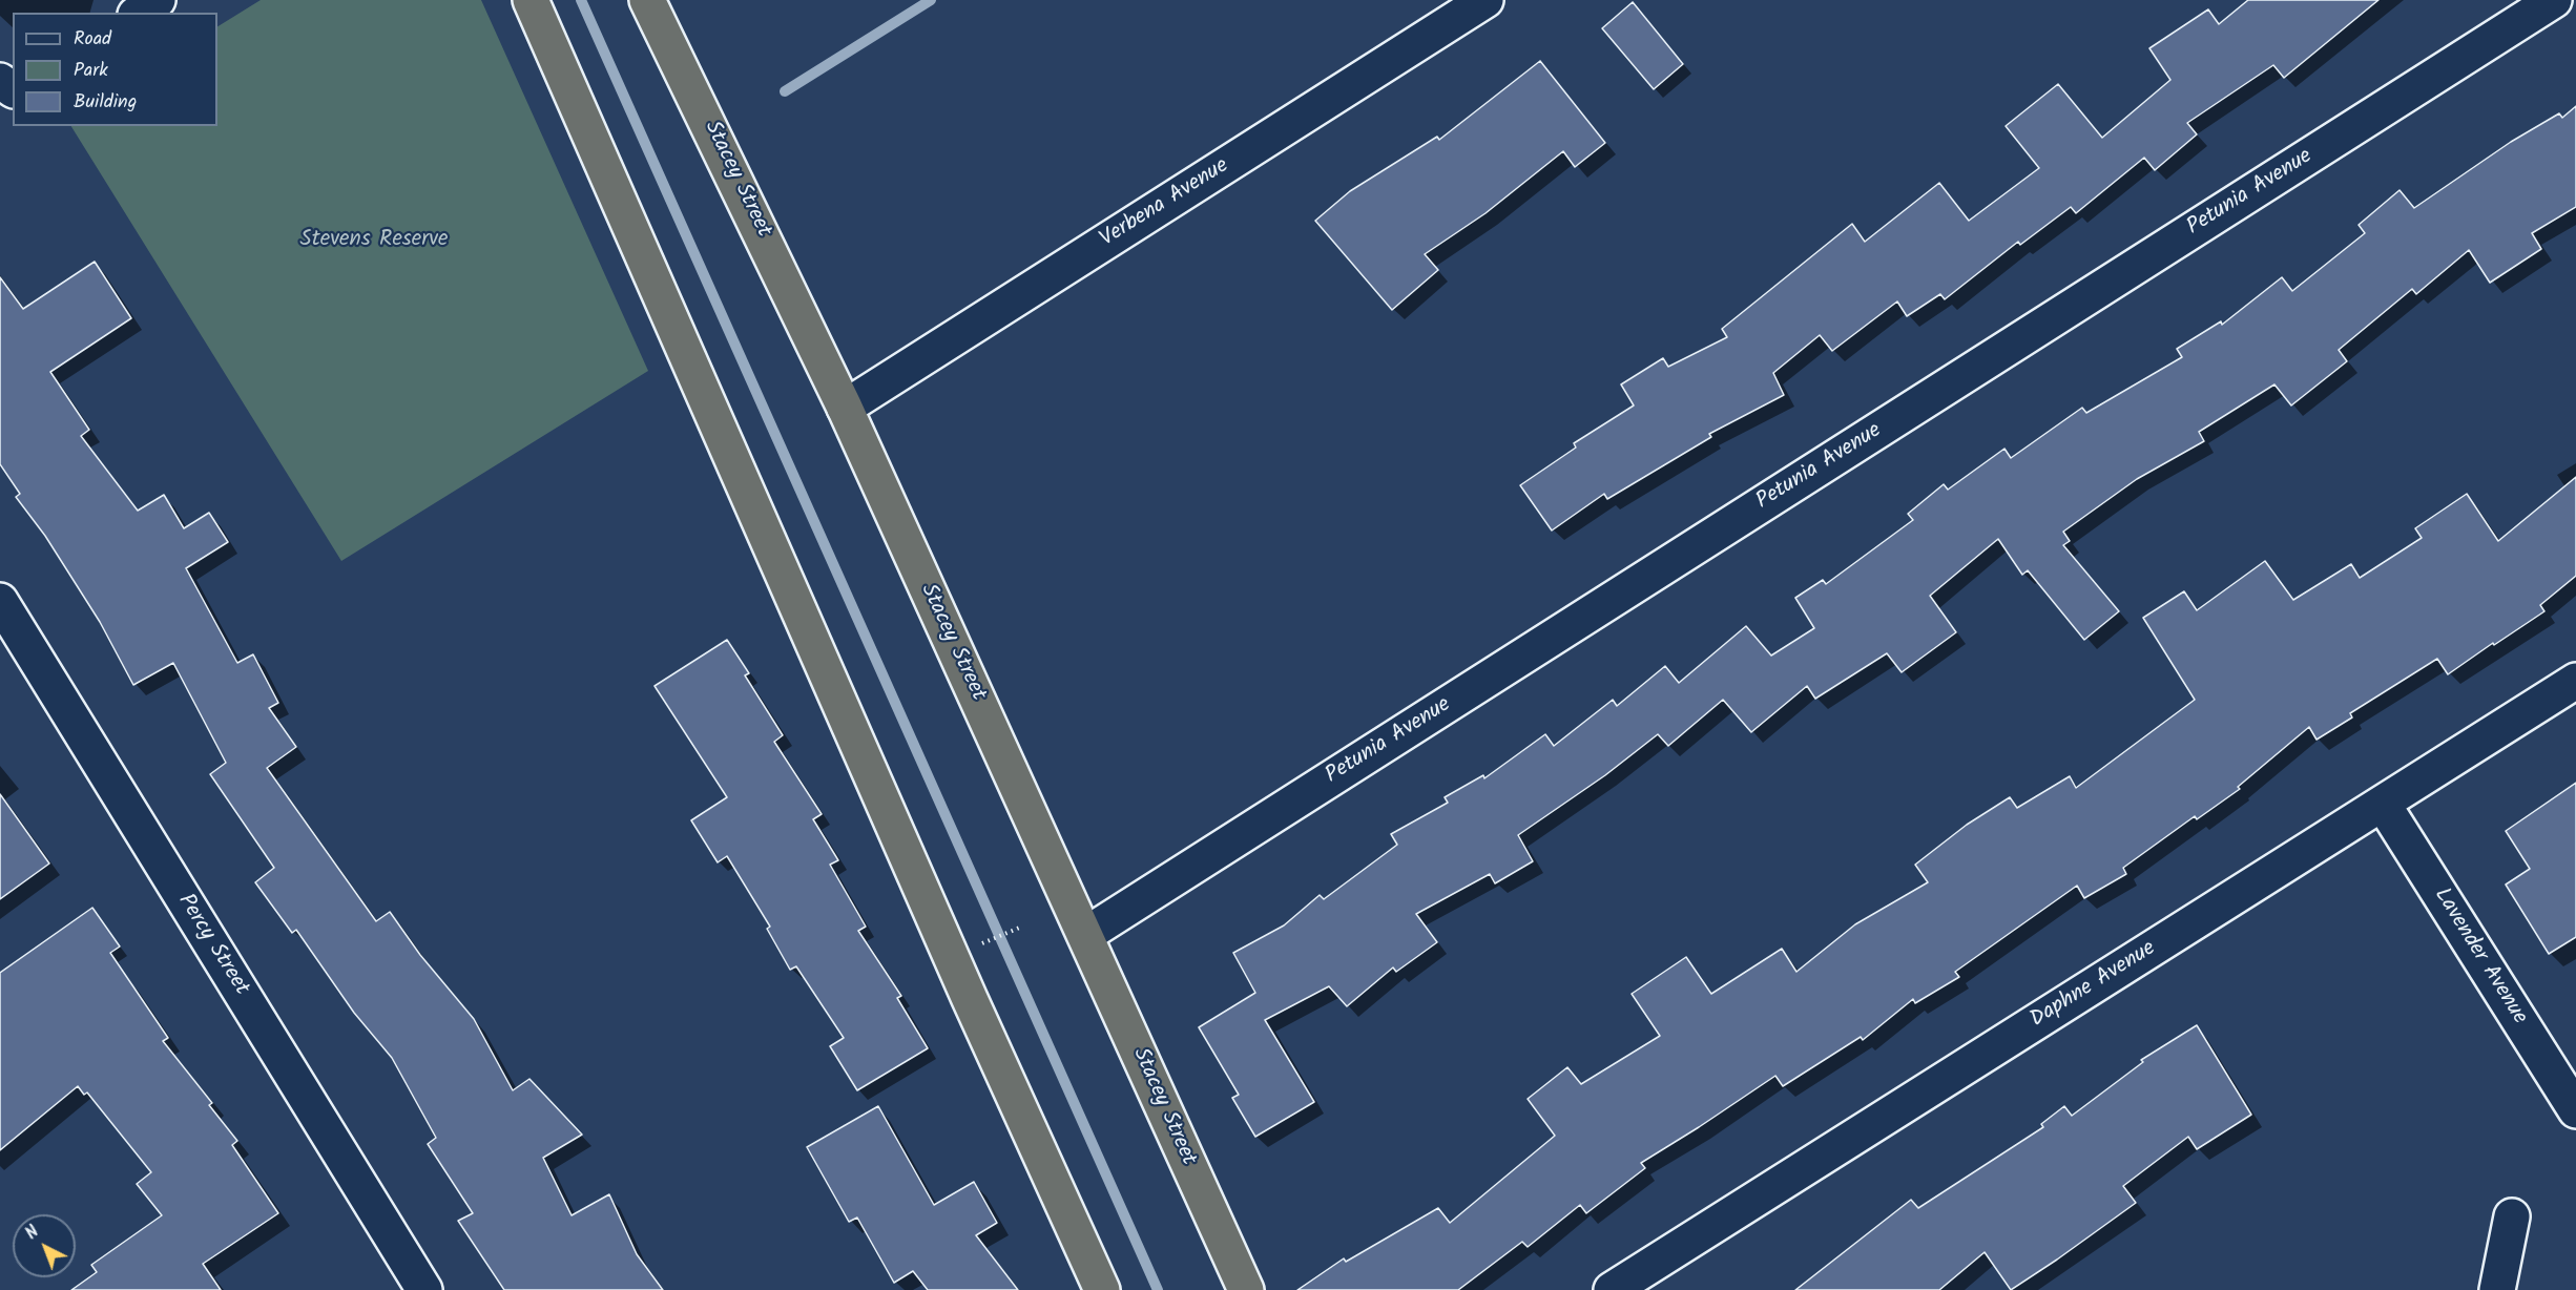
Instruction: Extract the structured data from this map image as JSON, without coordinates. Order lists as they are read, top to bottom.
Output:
{
  "streets": {
    "highway": ["Stacey Street"],
    "street": [
      "Petunia Avenue",
      "Verbena Avenue",
      "Percy Street",
      "Lavender Avenue",
      "Daphne Avenue"
    ]
  },
  "crossings": [
    ["Stacey Street", "Petunia Avenue"],
    ["Stacey Street", "Verbena Avenue"],
    ["Lavender Avenue", "Daphne Avenue"]
  ],
  "parks": ["Stevens Reserve"],
  "legend": ["Road", "Park", "Building"],
  "north": "top left"
}
